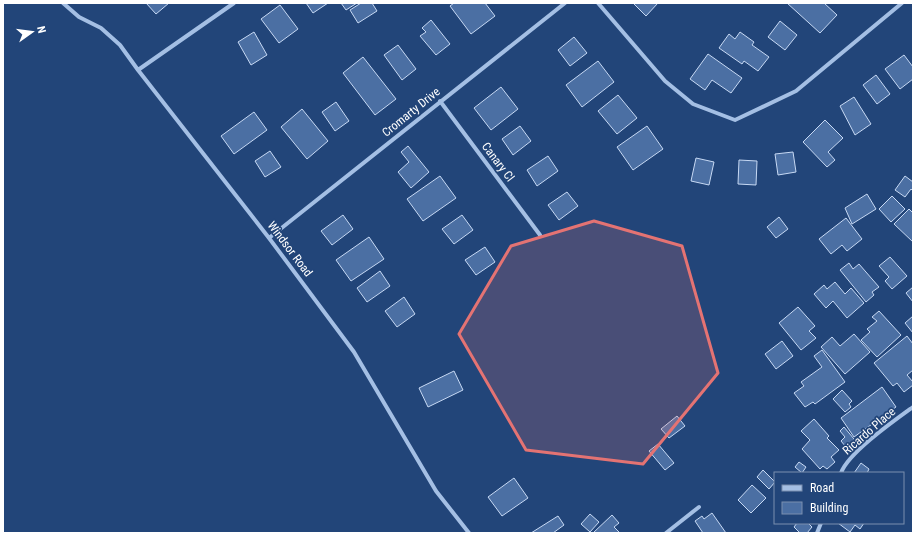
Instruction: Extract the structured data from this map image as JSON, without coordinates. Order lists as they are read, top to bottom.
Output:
{
  "streets": {
    "street": [
      "Cromarty Drive",
      "Canary Cl",
      "Windsor Road",
      "Ricardo Place"
    ]
  },
  "crossings": [
    ["Cromarty Drive", "Canary Cl"],
    ["Cromarty Drive", "Windsor Road"]
  ],
  "legend": ["Road", "Building"],
  "north": "right"
}
